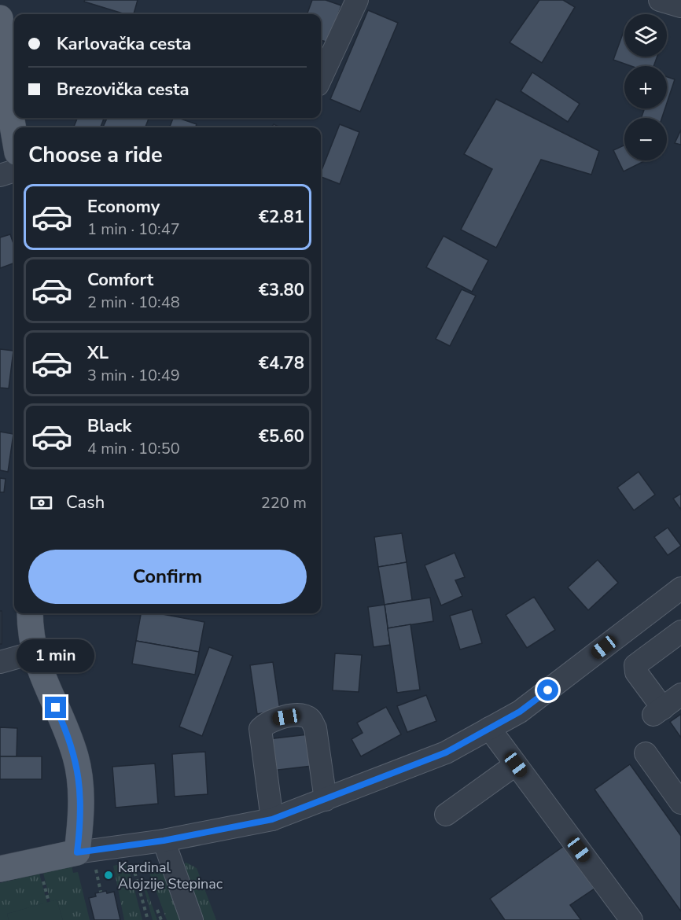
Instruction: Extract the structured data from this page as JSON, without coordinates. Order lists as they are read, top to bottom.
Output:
{
  "places": ["Kardinal Alojzije Stepinac"],
  "page": {
    "map_buttons": ["+", "−"],
    "banner": ["Karlovačka cesta", "Brezovička cesta"],
    "heading": "Choose a ride",
    "list": [
      {
        "name": "Economy",
        "note": "1 min · 10:47",
        "value": "€2.81"
      },
      {
        "name": "Comfort",
        "note": "2 min · 10:48",
        "value": "€3.80"
      },
      {
        "name": "XL",
        "note": "3 min · 10:49",
        "value": "€4.78"
      },
      {
        "name": "Black",
        "note": "4 min · 10:50",
        "value": "€5.60"
      }
    ],
    "pay": ["Cash", "220 m"],
    "buttons": "Confirm",
    "bubble": "1 min"
  }
}
